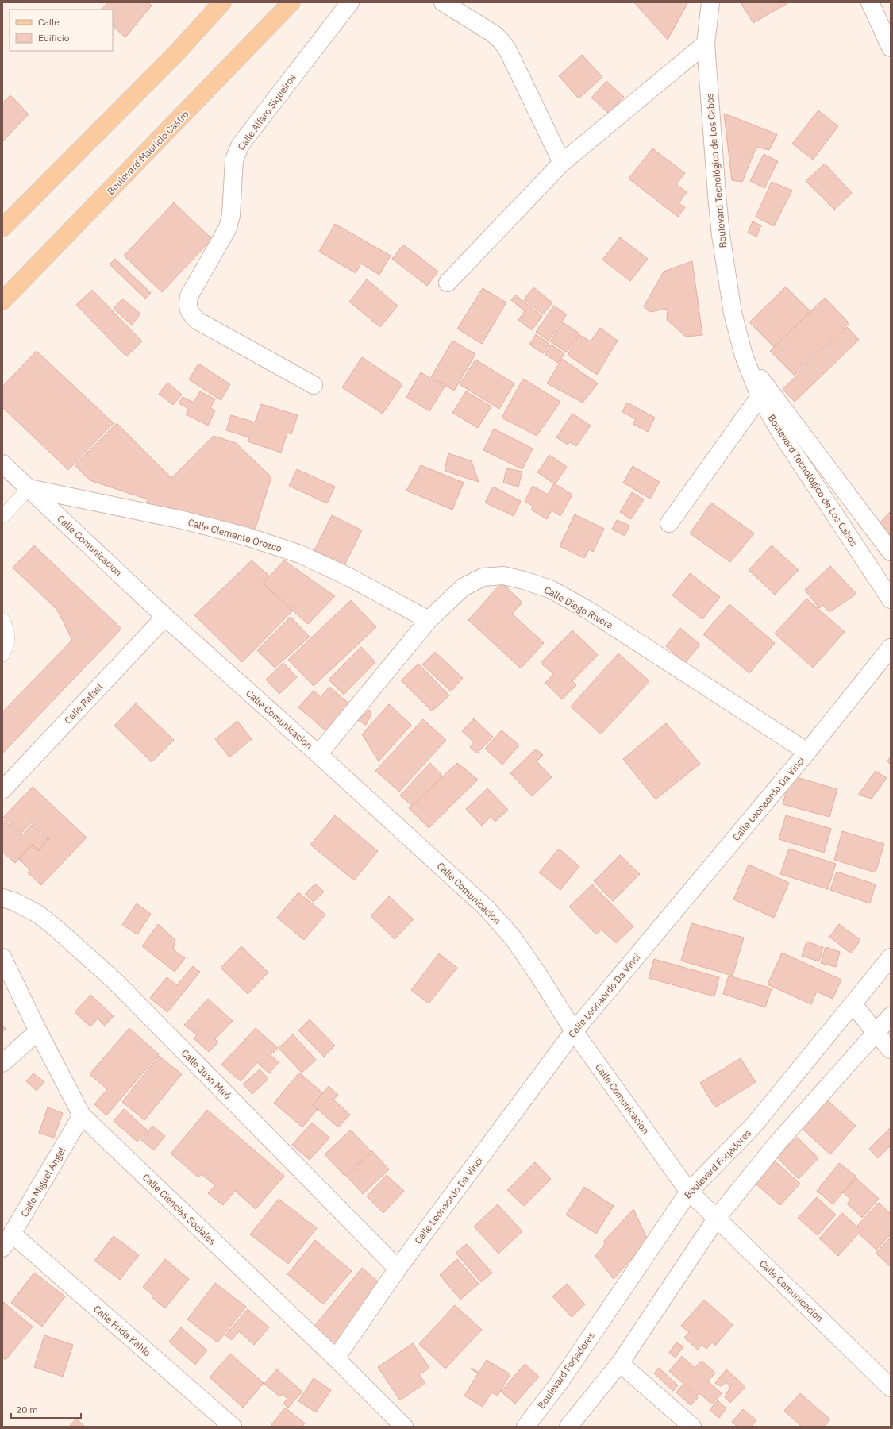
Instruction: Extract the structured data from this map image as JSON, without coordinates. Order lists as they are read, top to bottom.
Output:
{
  "streets": {
    "main road": ["Boulevard Mauricio Castro"],
    "street": [
      "Calle Alfaro Siqueiros",
      "Boulevard Tecnológico de Los Cabos",
      "Calle Clemente Orozco",
      "Calle Comunicacion",
      "Calle Diego Rivera",
      "Calle Rafael",
      "Calle Leonaordo Da Vinci",
      "Calle Juan Miró",
      "Boulevard Forjadores",
      "Calle Miguel Ángel",
      "Calle Ciencias Sociales",
      "Calle Frida Kahlo"
    ]
  },
  "crossings": [
    ["Calle Clemente Orozco", "Calle Comunicacion"],
    ["Calle Clemente Orozco", "Calle Diego Rivera"],
    ["Calle Comunicacion", "Calle Diego Rivera"],
    ["Calle Comunicacion", "Calle Rafael"],
    ["Calle Comunicacion", "Calle Leonaordo Da Vinci"],
    ["Calle Comunicacion", "Boulevard Forjadores"],
    ["Calle Diego Rivera", "Calle Leonaordo Da Vinci"],
    ["Calle Leonaordo Da Vinci", "Calle Juan Miró"],
    ["Calle Leonaordo Da Vinci", "Calle Ciencias Sociales"],
    ["Calle Miguel Ángel", "Calle Ciencias Sociales"],
    ["Calle Miguel Ángel", "Calle Frida Kahlo"]
  ],
  "legend": ["Calle", "Edificio"],
  "scale_bar": "20 m"
}
